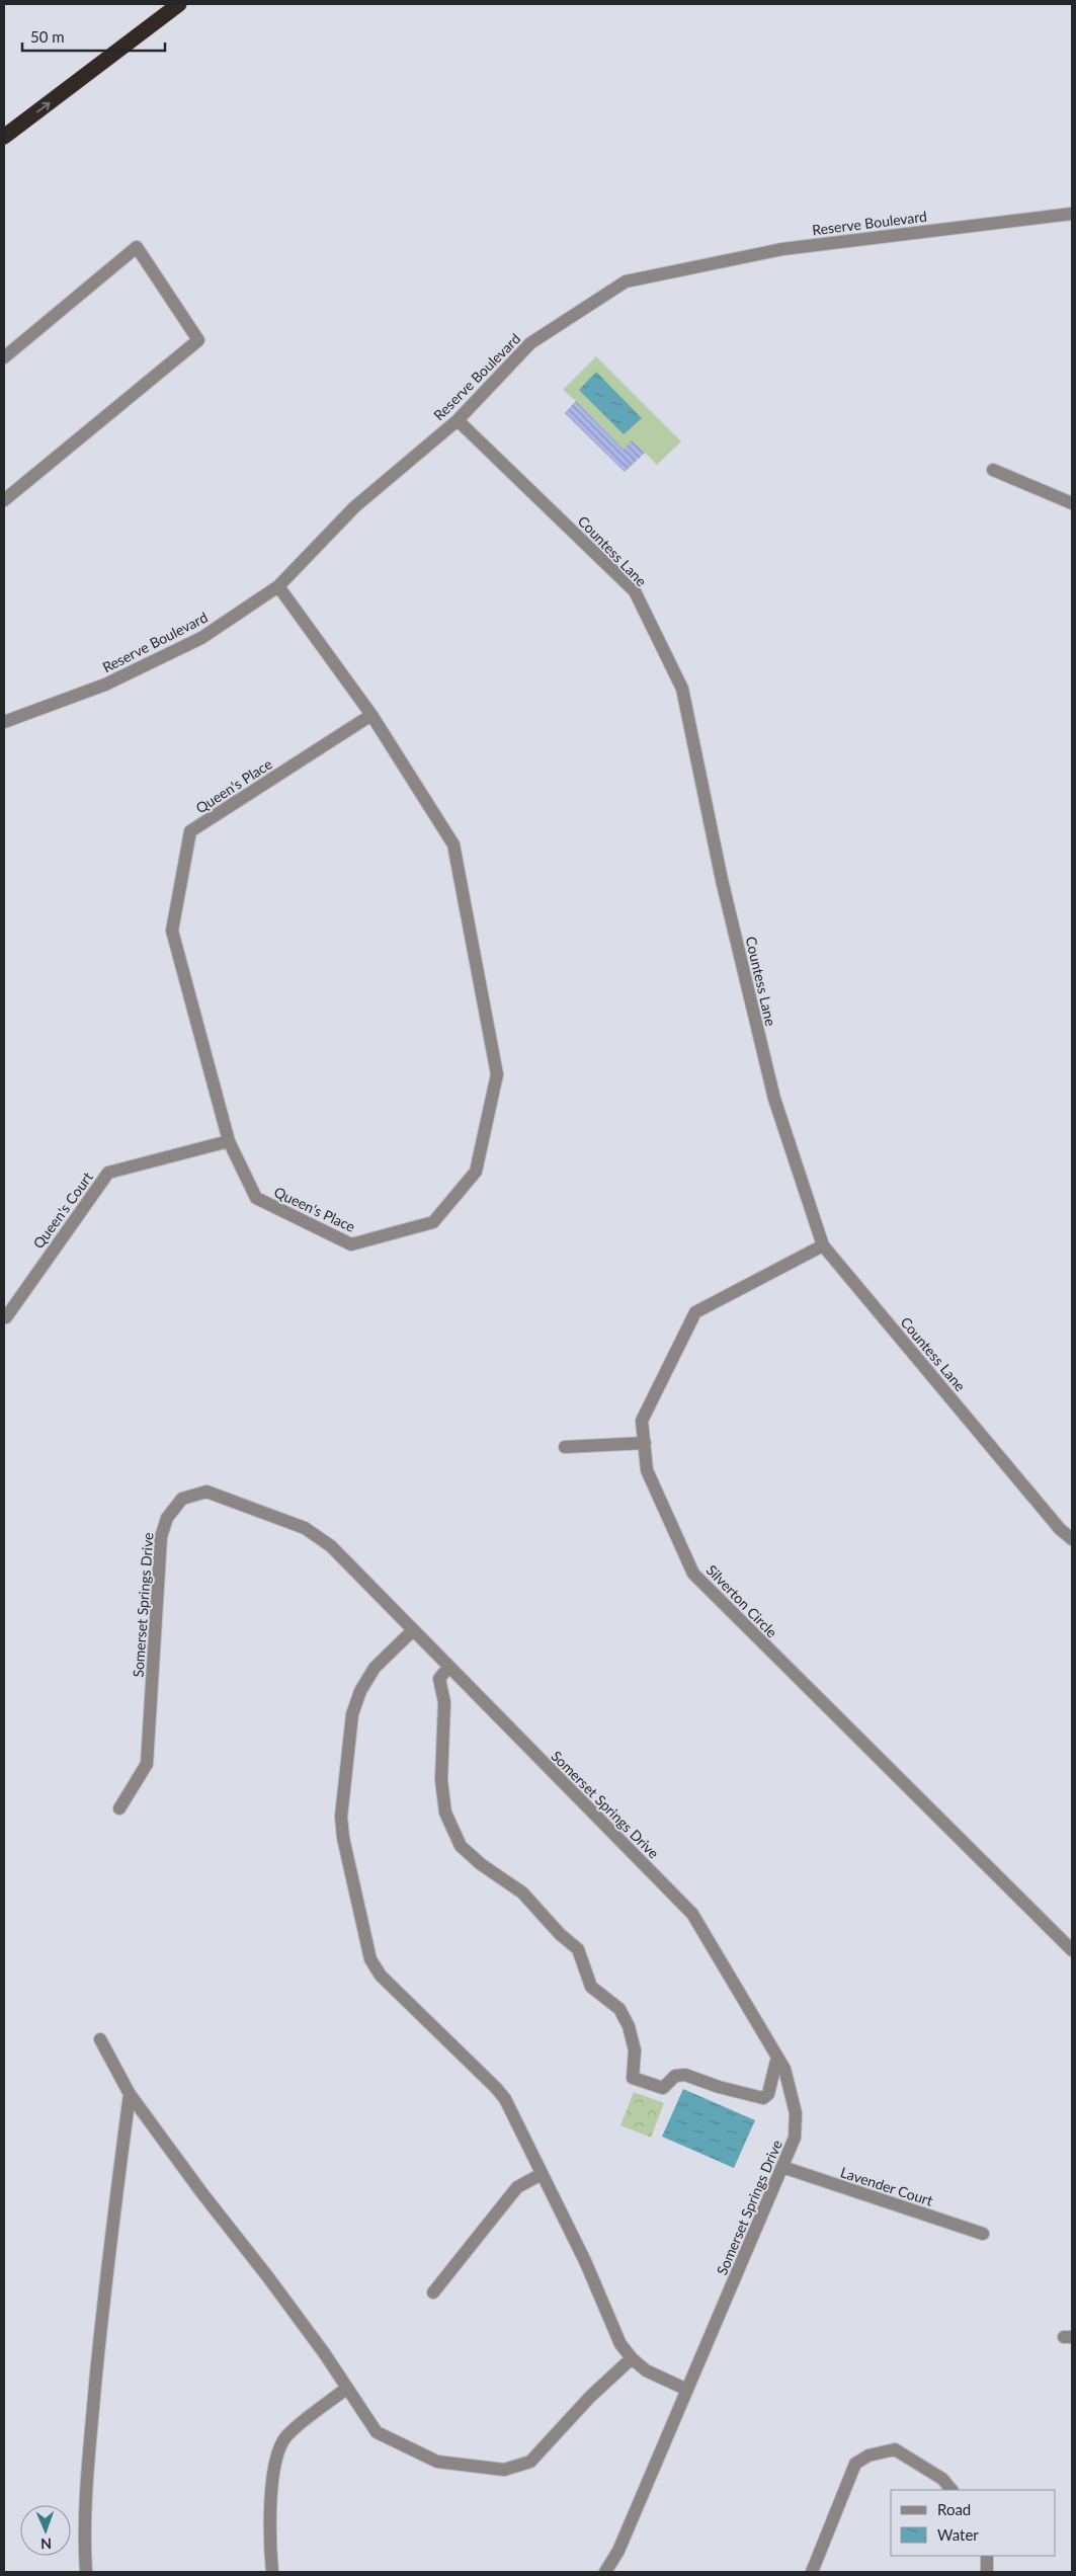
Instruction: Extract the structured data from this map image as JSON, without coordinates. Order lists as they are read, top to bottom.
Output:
{
  "streets": {
    "street": [
      "Reserve Boulevard",
      "Countess Lane",
      "Queen's Place",
      "Queen's Court",
      "Silverton Circle",
      "Somerset Springs Drive",
      "Lavender Court"
    ]
  },
  "crossings": [
    ["Reserve Boulevard", "Countess Lane"],
    ["Reserve Boulevard", "Queen's Place"],
    ["Countess Lane", "Silverton Circle"],
    ["Queen's Place", "Queen's Court"],
    ["Somerset Springs Drive", "Lavender Court"]
  ],
  "legend": ["Road", "Water"],
  "scale_bar": "50 m",
  "north": "bottom"
}
